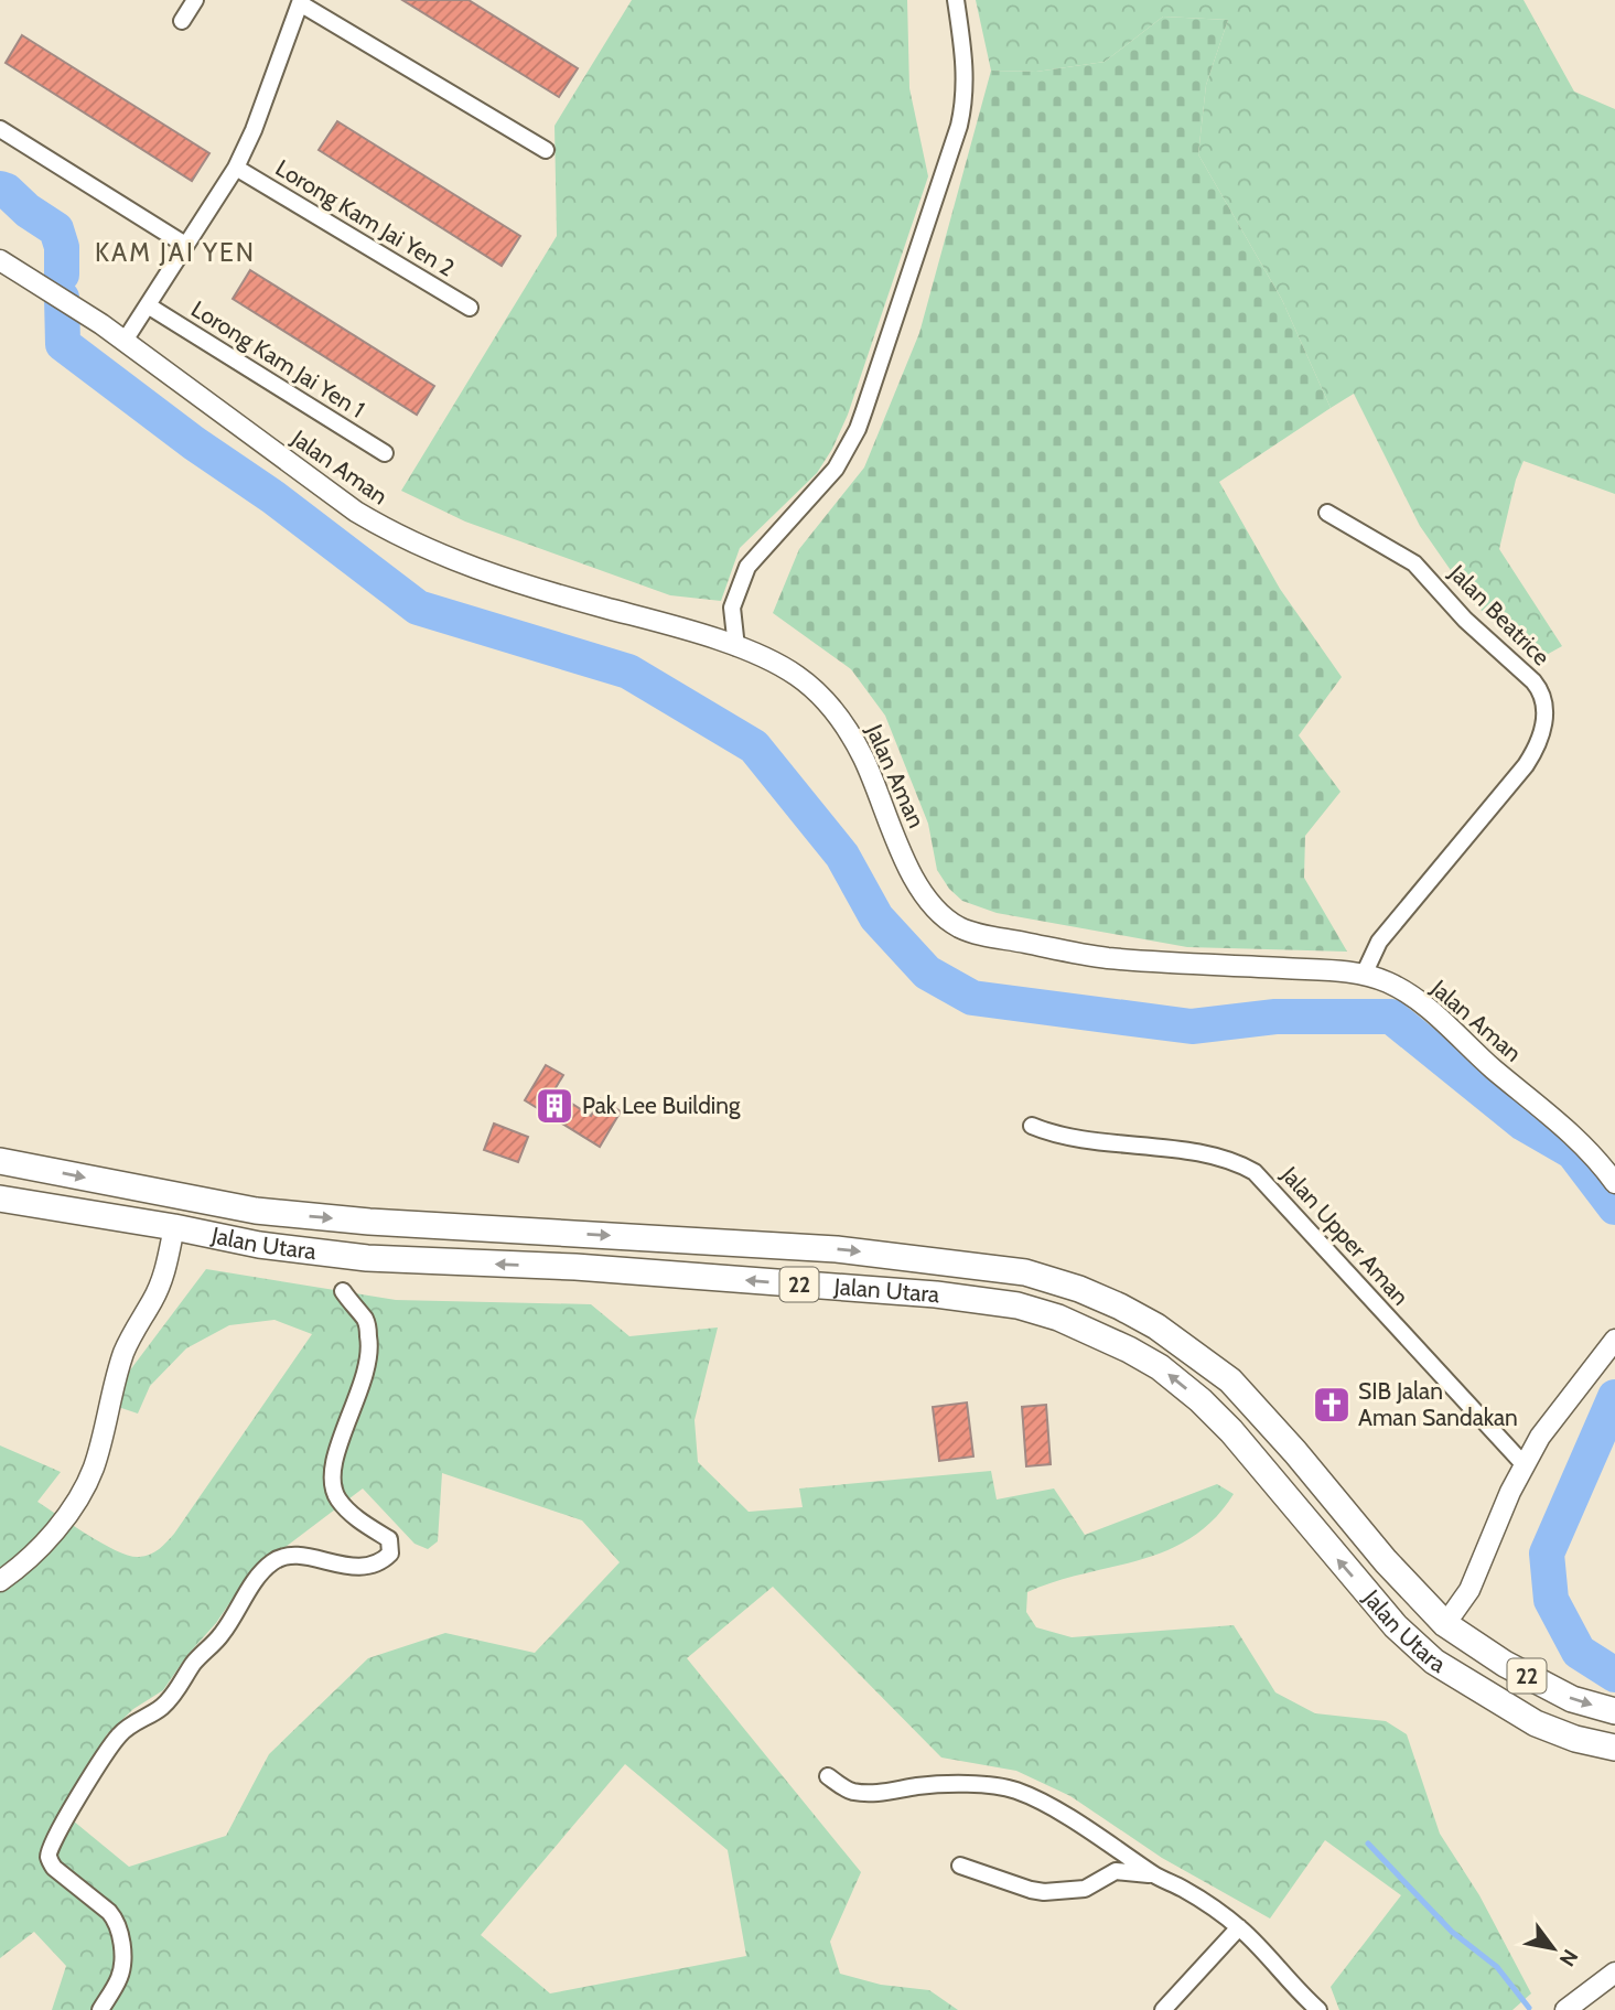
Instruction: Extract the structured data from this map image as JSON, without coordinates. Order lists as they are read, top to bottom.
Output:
{
  "streets": {
    "highway": ["Jalan Utara", "22"],
    "street": [
      "Lorong Kam Jai Yen 2",
      "Lorong Kam Jai Yen 1",
      "Jalan Aman",
      "Jalan Beatrice",
      "Jalan Upper Aman"
    ]
  },
  "crossings": [
    ["Jalan Aman", "Jalan Beatrice"]
  ],
  "districts": ["KAM JAI YEN"],
  "places": {
    "building": ["Pak Lee Building"],
    "church": ["SIB Jalan Aman Sandakan"]
  },
  "north": "bottom right"
}
